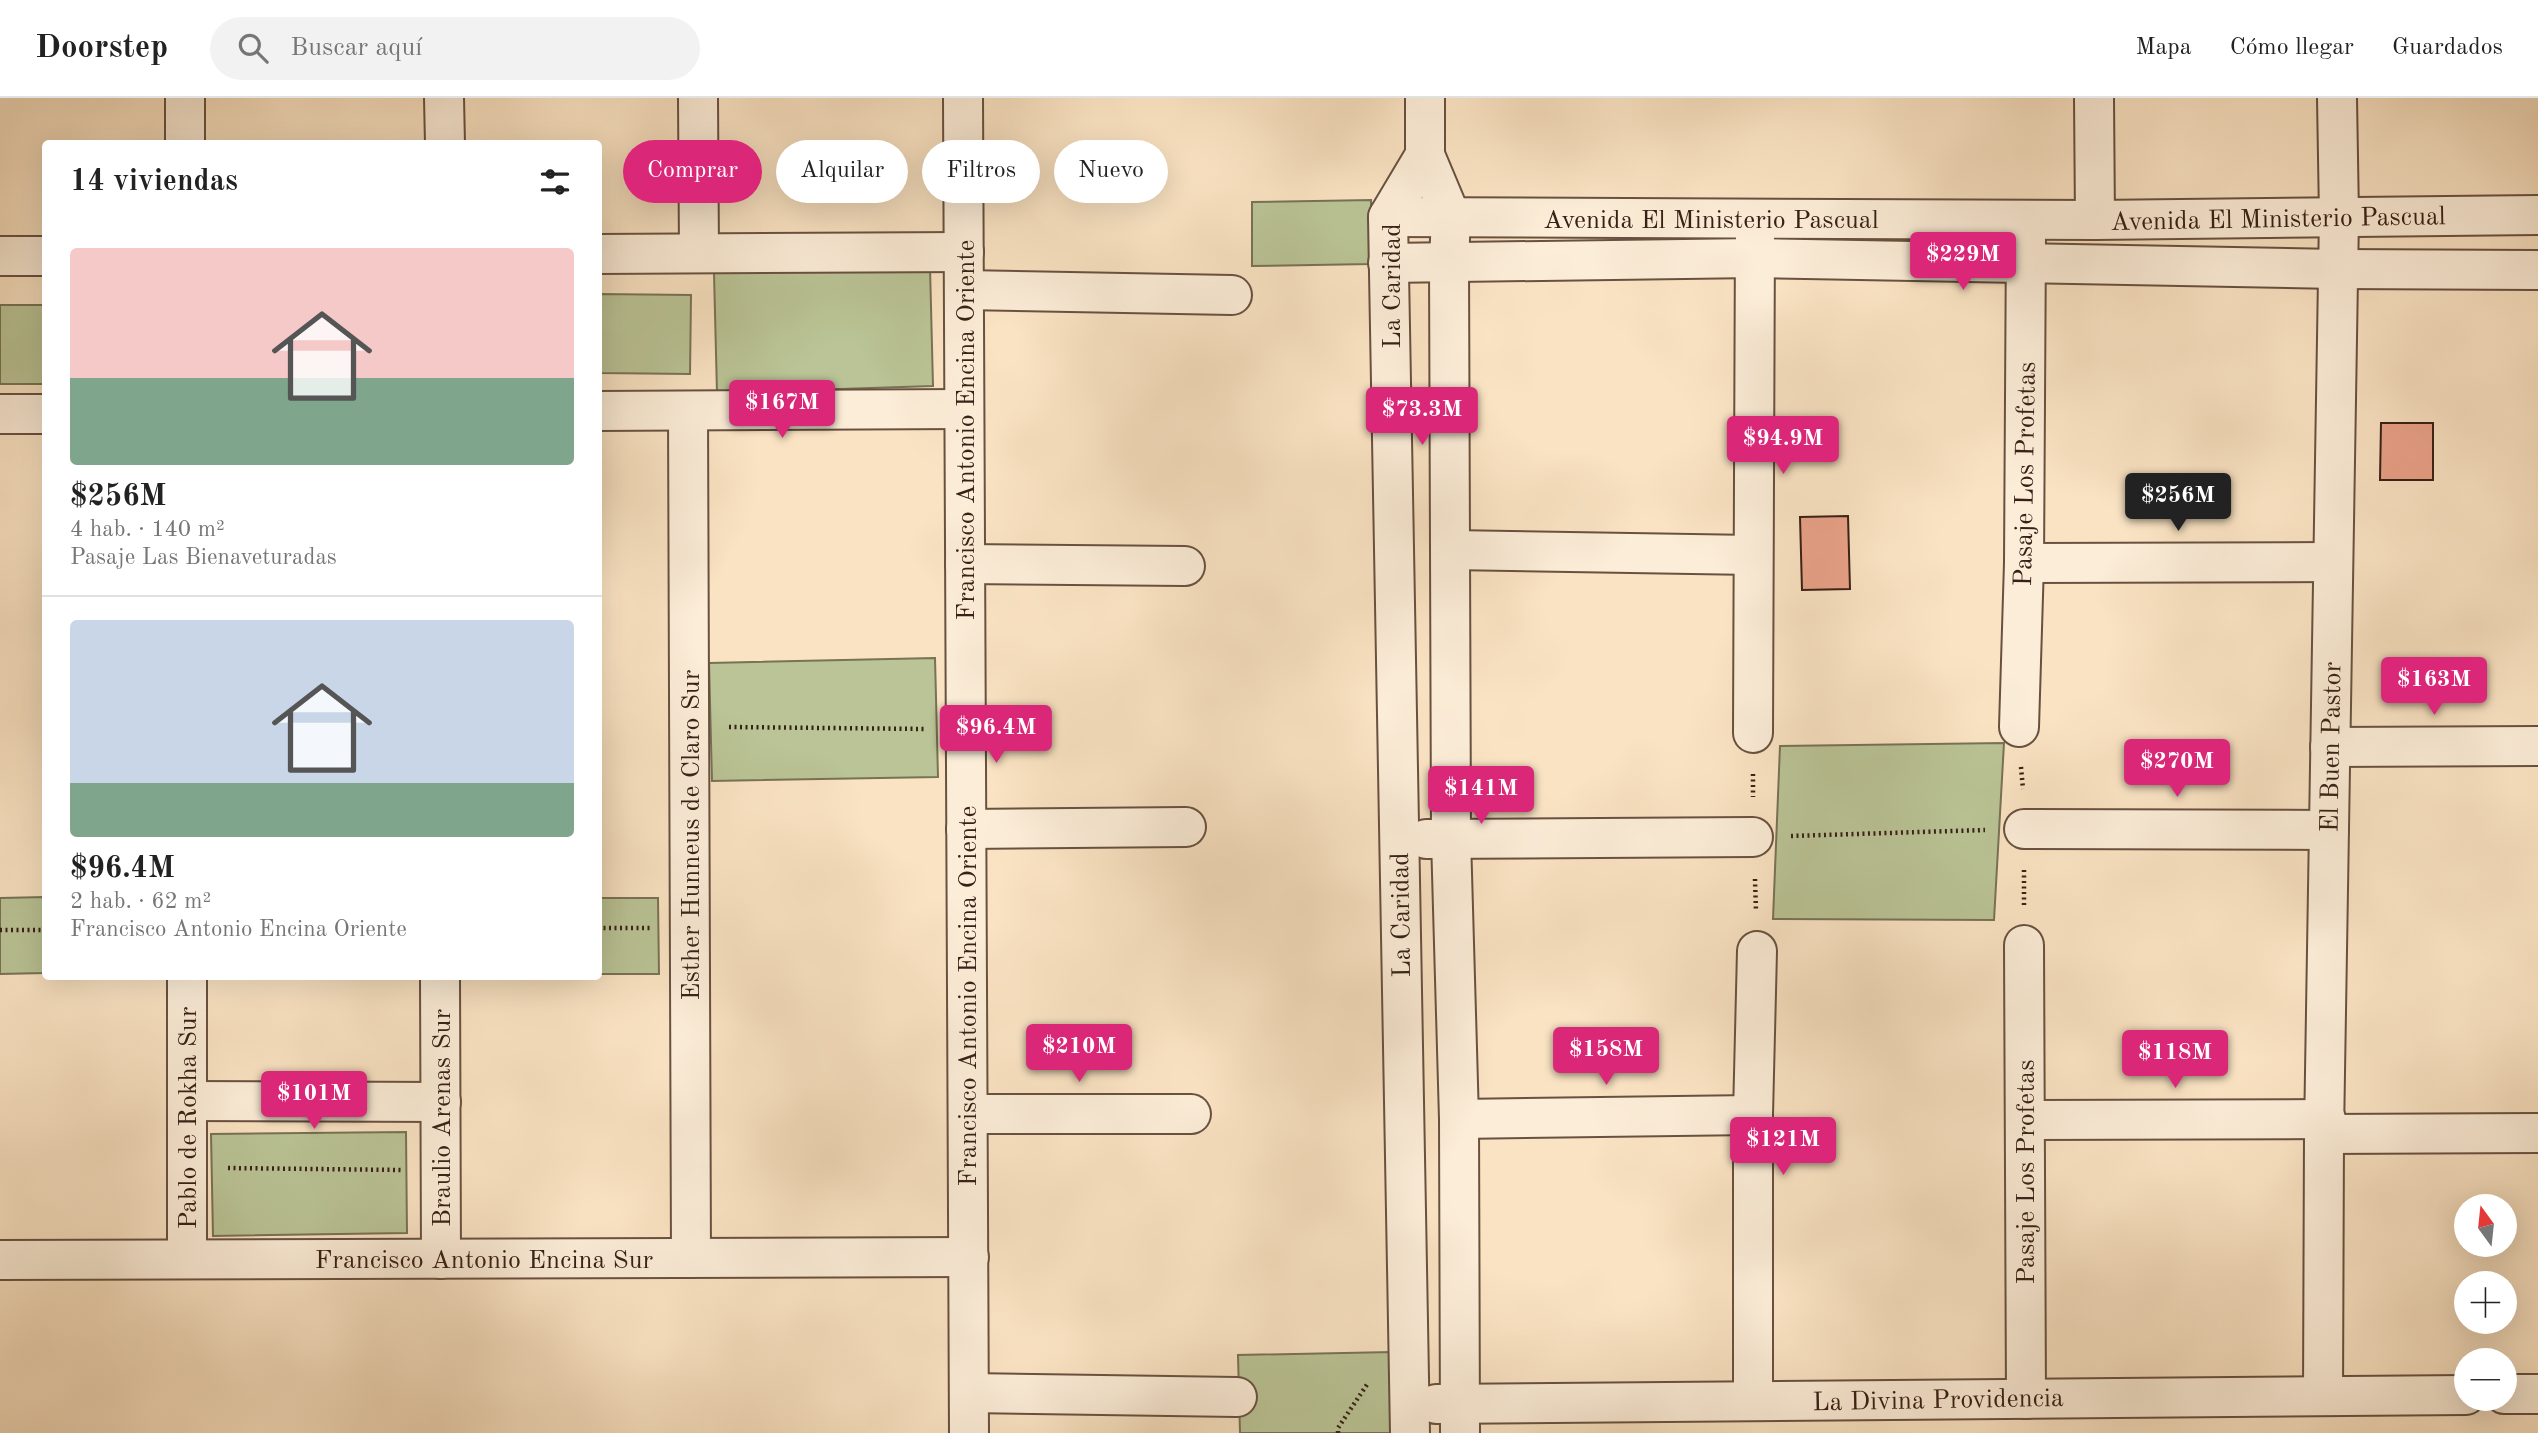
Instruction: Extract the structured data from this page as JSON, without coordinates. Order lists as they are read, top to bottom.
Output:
{
  "streets": {
    "street": [
      "Avenida El Ministerio Pascual",
      "La Caridad",
      "Francisco Antonio Encina Oriente",
      "Pasaje Los Profetas",
      "El Buen Pastor",
      "Esther Hunneus de Claro Sur",
      "Pablo de Rokha Sur",
      "Braulio Arenas Sur",
      "Francisco Antonio Encina Sur",
      "La Divina Providencia"
    ]
  },
  "crossings": [
    ["Avenida El Ministerio Pascual", "La Caridad"],
    ["Avenida El Ministerio Pascual", "Pasaje Los Profetas"],
    ["Avenida El Ministerio Pascual", "El Buen Pastor"],
    ["La Caridad", "La Divina Providencia"],
    ["Francisco Antonio Encina Oriente", "Francisco Antonio Encina Sur"],
    ["Pasaje Los Profetas", "La Divina Providencia"],
    ["El Buen Pastor", "La Divina Providencia"],
    ["Esther Hunneus de Claro Sur", "Francisco Antonio Encina Sur"],
    ["Pablo de Rokha Sur", "Francisco Antonio Encina Sur"],
    ["Braulio Arenas Sur", "Francisco Antonio Encina Sur"]
  ],
  "north": "top",
  "page": {
    "header": "Doorstep",
    "search": "Buscar aquí",
    "nav": ["Mapa", "Cómo llegar", "Guardados"],
    "chip": [
      "Comprar",
      "Alquilar",
      "Filtros",
      "Nuevo"
    ],
    "heading": "14 viviendas",
    "list": [
      {
        "name": "$256M",
        "note": "4 hab. · 140 m² · Pasaje Las Bienaveturadas"
      },
      {
        "name": "$96.4M",
        "note": "2 hab. · 62 m² · Francisco Antonio Encina Oriente"
      }
    ],
    "price": [
      "$229M",
      "$167M",
      "$73.3M",
      "$94.9M",
      "$256M",
      "$163M",
      "$96.4M",
      "$270M",
      "$141M",
      "$210M",
      "$158M",
      "$118M",
      "$101M",
      "$121M"
    ],
    "map_buttons": ["+", "−"]
  }
}
